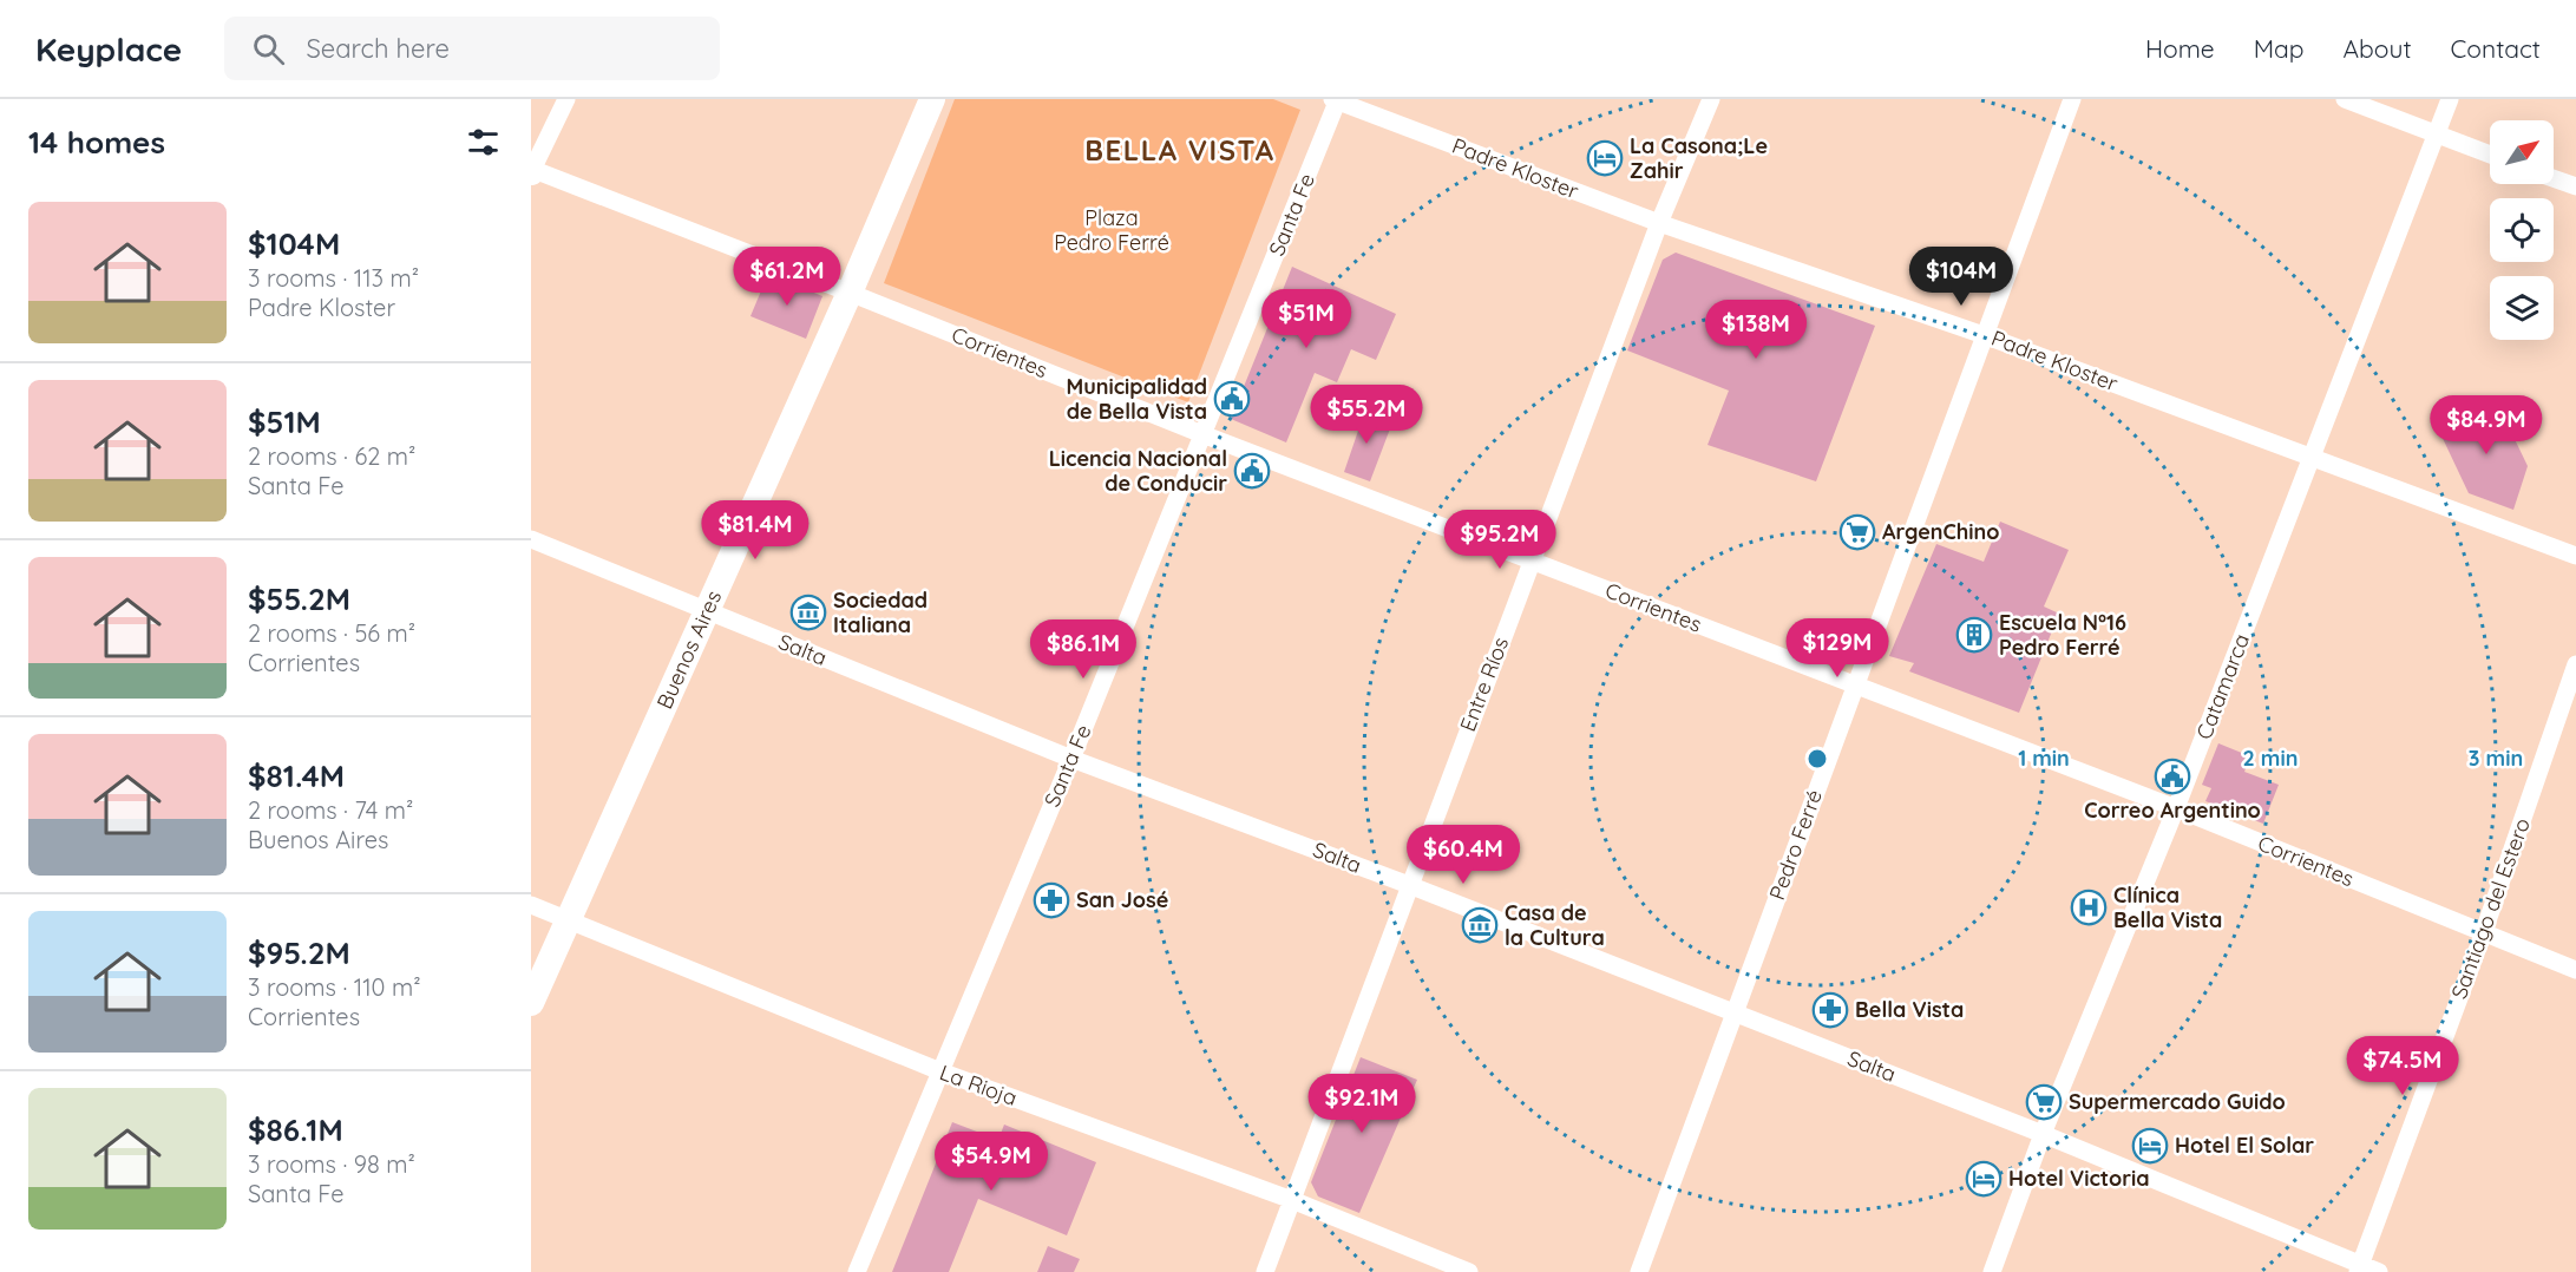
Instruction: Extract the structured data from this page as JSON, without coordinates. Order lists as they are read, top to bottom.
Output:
{
  "streets": {
    "street": [
      "Padre Kloster",
      "Santa Fe",
      "Corrientes",
      "Buenos Aires",
      "Salta",
      "Entre Ríos",
      "Catamarca",
      "Pedro Ferré",
      "Santiago del Estero",
      "La Rioja"
    ]
  },
  "crossings": [
    ["Padre Kloster", "Santa Fe"],
    ["Padre Kloster", "Entre Ríos"],
    ["Padre Kloster", "Catamarca"],
    ["Padre Kloster", "Pedro Ferré"],
    ["Santa Fe", "Corrientes"],
    ["Santa Fe", "Salta"],
    ["Santa Fe", "La Rioja"],
    ["Corrientes", "Buenos Aires"],
    ["Corrientes", "Entre Ríos"],
    ["Corrientes", "Catamarca"],
    ["Corrientes", "Pedro Ferré"],
    ["Corrientes", "Santiago del Estero"],
    ["Buenos Aires", "Salta"],
    ["Buenos Aires", "La Rioja"],
    ["Salta", "Entre Ríos"],
    ["Salta", "Catamarca"],
    ["Salta", "Pedro Ferré"],
    ["Salta", "Santiago del Estero"],
    ["Entre Ríos", "La Rioja"]
  ],
  "districts": ["BELLA VISTA"],
  "parks": ["Plaza Pedro Ferré"],
  "places": {
    "hotel": ["La Casona;Le Zahir", "Hotel El Solar", "Hotel Victoria"],
    "public building": ["Municipalidad de Bella Vista", "Licencia Nacional de Conducir", "Correo Argentino"],
    "supermarket": ["ArgenChino", "Supermercado Guido"],
    "museum": ["Sociedad Italiana", "Casa de la Cultura"],
    "building": ["Escuela N°16 Pedro Ferré"],
    "pharmacy": ["San José", "Bella Vista"],
    "hospital": ["Clínica Bella Vista"]
  },
  "north": "top right",
  "page": {
    "header": "Keyplace",
    "search": "Search here",
    "nav": [
      "Home",
      "Map",
      "About",
      "Contact"
    ],
    "heading": "14 homes",
    "list": [
      {
        "name": "$104M",
        "note": "3 rooms · 113 m² · Padre Kloster"
      },
      {
        "name": "$51M",
        "note": "2 rooms · 62 m² · Santa Fe"
      },
      {
        "name": "$55.2M",
        "note": "2 rooms · 56 m² · Corrientes"
      },
      {
        "name": "$81.4M",
        "note": "2 rooms · 74 m² · Buenos Aires"
      },
      {
        "name": "$95.2M",
        "note": "3 rooms · 110 m² · Corrientes"
      },
      {
        "name": "$86.1M",
        "note": "3 rooms · 98 m² · Santa Fe"
      }
    ],
    "price": [
      "$61.2M",
      "$104M",
      "$51M",
      "$138M",
      "$55.2M",
      "$84.9M",
      "$81.4M",
      "$95.2M",
      "$129M",
      "$86.1M",
      "$60.4M",
      "$74.5M",
      "$92.1M",
      "$54.9M"
    ]
  },
  "rings": ["1 min", "2 min", "3 min"]
}
